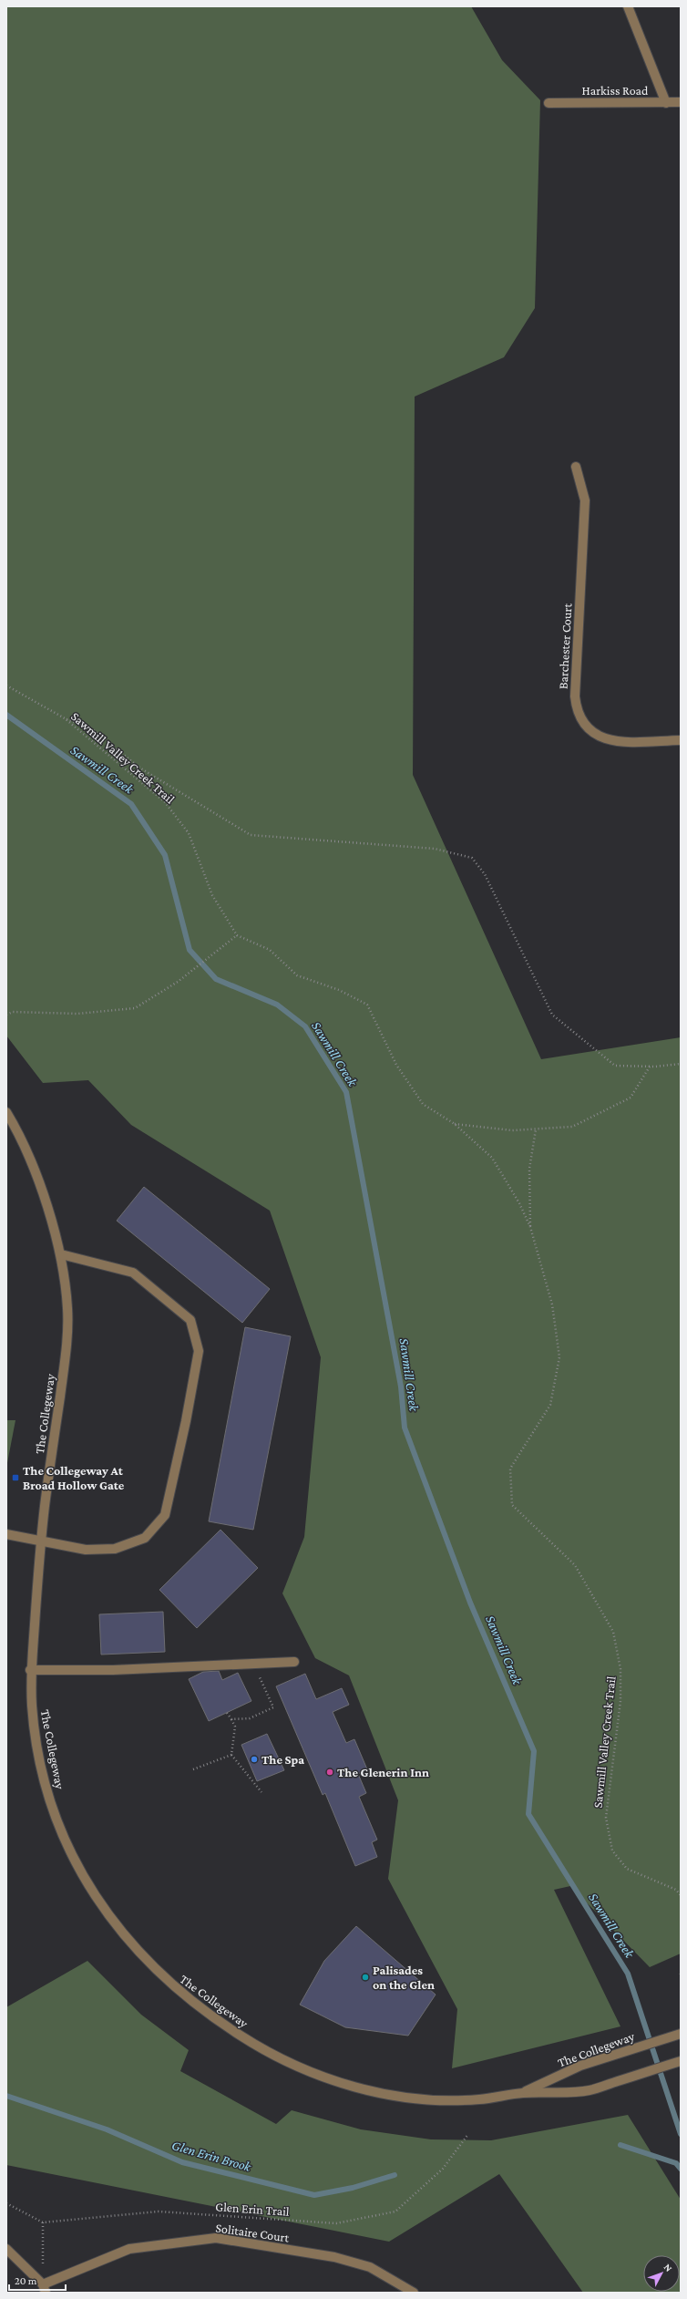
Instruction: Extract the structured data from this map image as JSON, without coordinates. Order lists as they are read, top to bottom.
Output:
{
  "streets": {
    "street": [
      "Harkiss Road",
      "Barchester Court",
      "The Collegeway",
      "Solitaire Court"
    ],
    "path": ["Sawmill Valley Creek Trail", "Glen Erin Trail"]
  },
  "water": ["Sawmill Creek", "Glen Erin Brook"],
  "places": {
    "transit": ["The Collegeway At Broad Hollow Gate"],
    "other": ["The Spa", "The Glenerin Inn", "Palisades on the Glen"]
  },
  "scale_bar": "20 m",
  "north": "top right"
}
